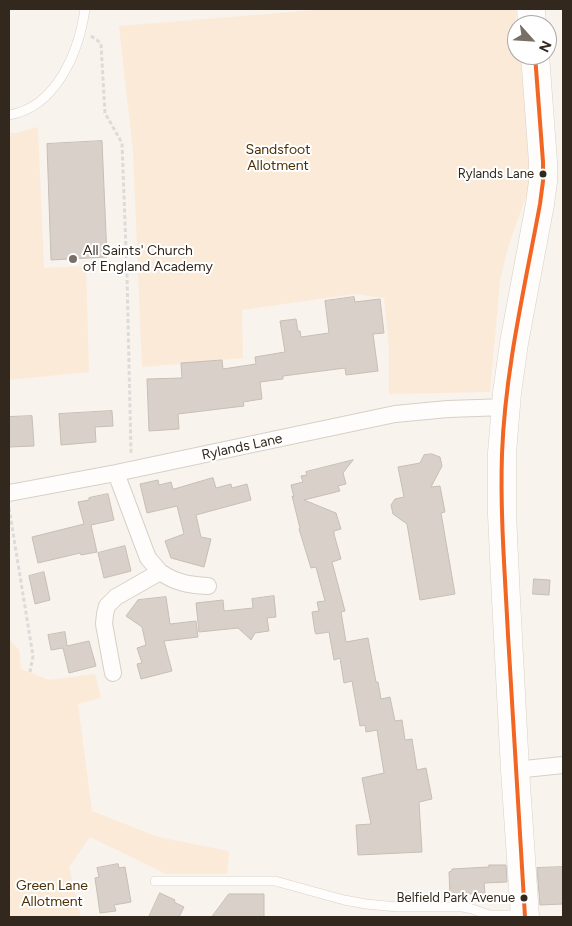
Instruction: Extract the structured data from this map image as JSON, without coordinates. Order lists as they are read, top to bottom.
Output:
{
  "streets": {
    "street": ["Rylands Lane"]
  },
  "parks": ["Sandsfoot Allotment", "Green Lane Allotment"],
  "places": ["Rylands Lane", "All Saints' Church of England Academy", "Belfield Park Avenue"],
  "north": "bottom right"
}
